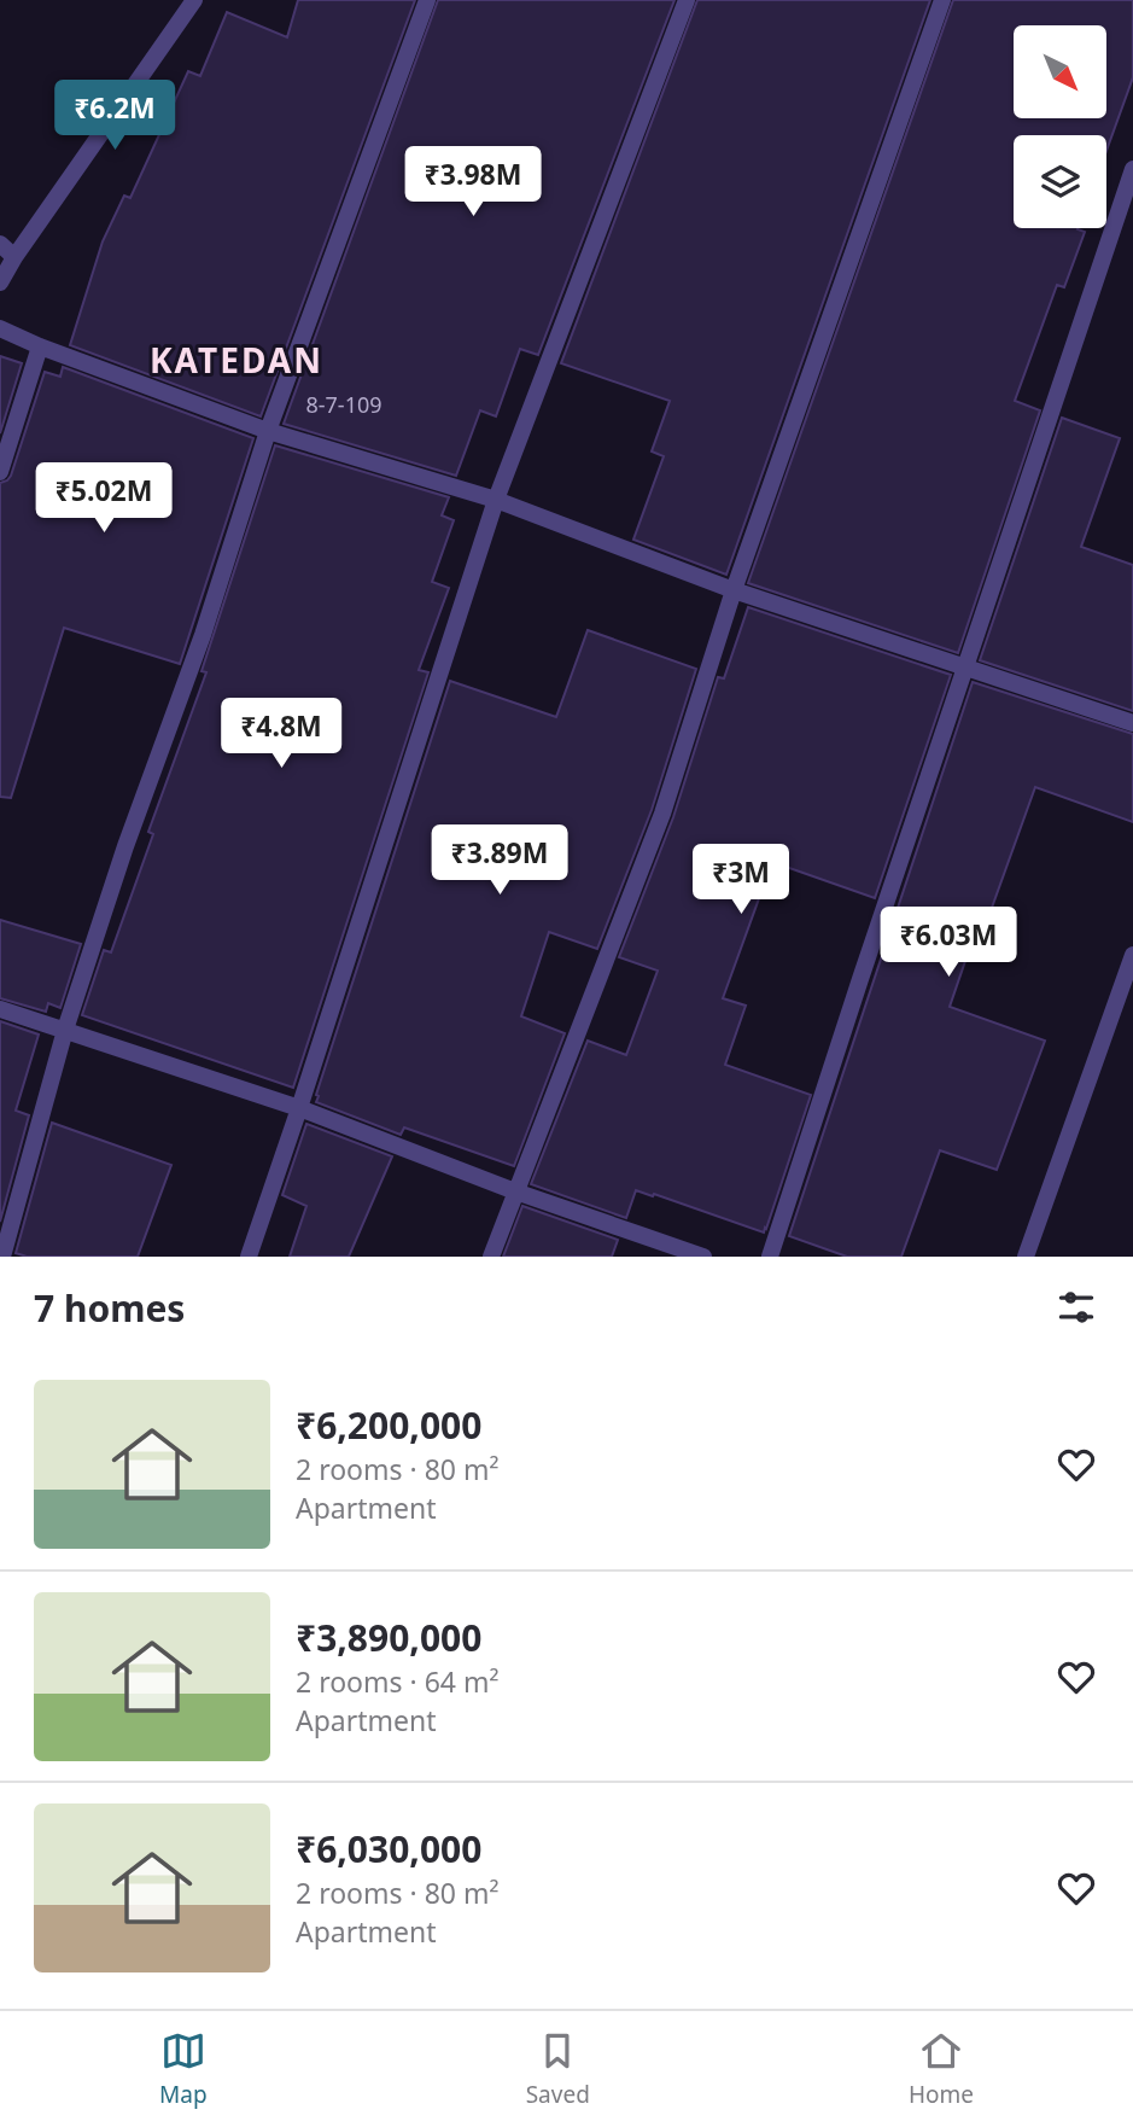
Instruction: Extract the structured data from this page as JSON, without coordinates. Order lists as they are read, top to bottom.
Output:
{
  "districts": ["KATEDAN"],
  "house_numbers": ["8-7-109"],
  "north": "bottom right",
  "page": {
    "price": [
      "₹6.2M",
      "₹3.98M",
      "₹5.02M",
      "₹4.8M",
      "₹3.89M",
      "₹3M",
      "₹6.03M"
    ],
    "heading": "7 homes",
    "list": [
      {
        "name": "₹6,200,000",
        "note": "2 rooms · 80 m² · Apartment"
      },
      {
        "name": "₹3,890,000",
        "note": "2 rooms · 64 m² · Apartment"
      },
      {
        "name": "₹6,030,000",
        "note": "2 rooms · 80 m² · Apartment"
      }
    ],
    "tabs": ["Map", "Saved", "Home"]
  }
}
